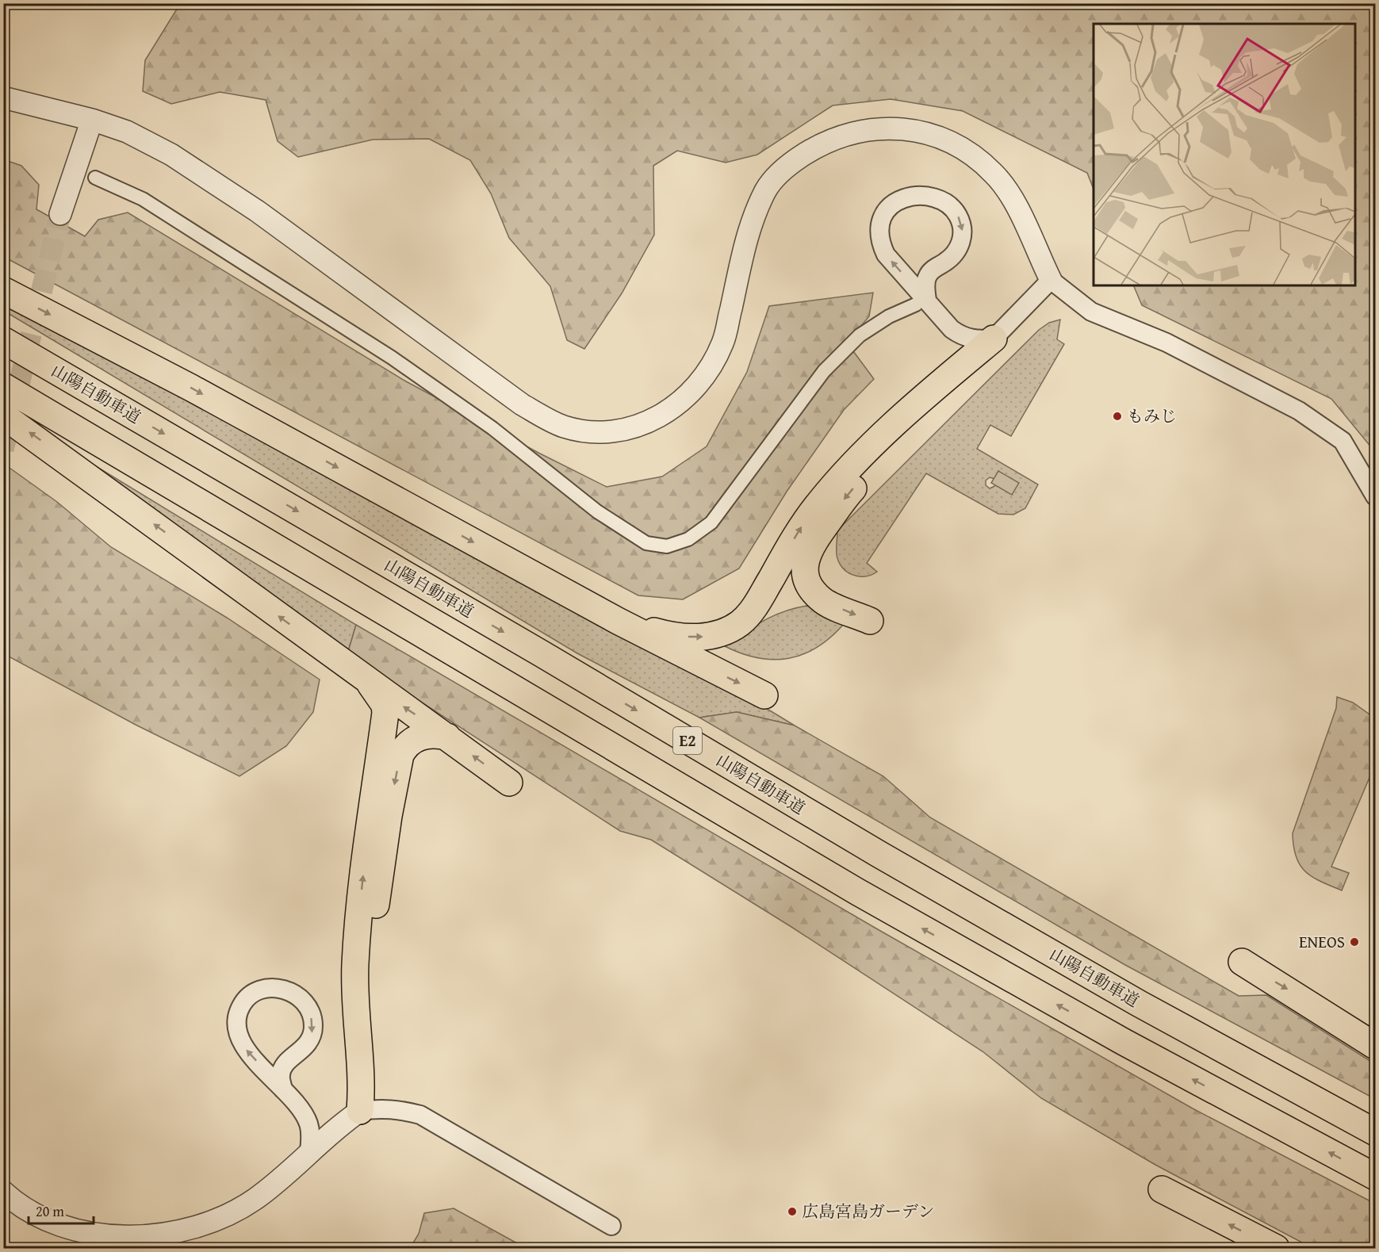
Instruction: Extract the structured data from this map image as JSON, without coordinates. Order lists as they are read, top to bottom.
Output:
{
  "streets": {
    "highway": ["山陽自動車道", "E2"]
  },
  "places": ["もみじ", "ENEOS", "広島宮島ガーデン"],
  "scale_bar": "20 m"
}
